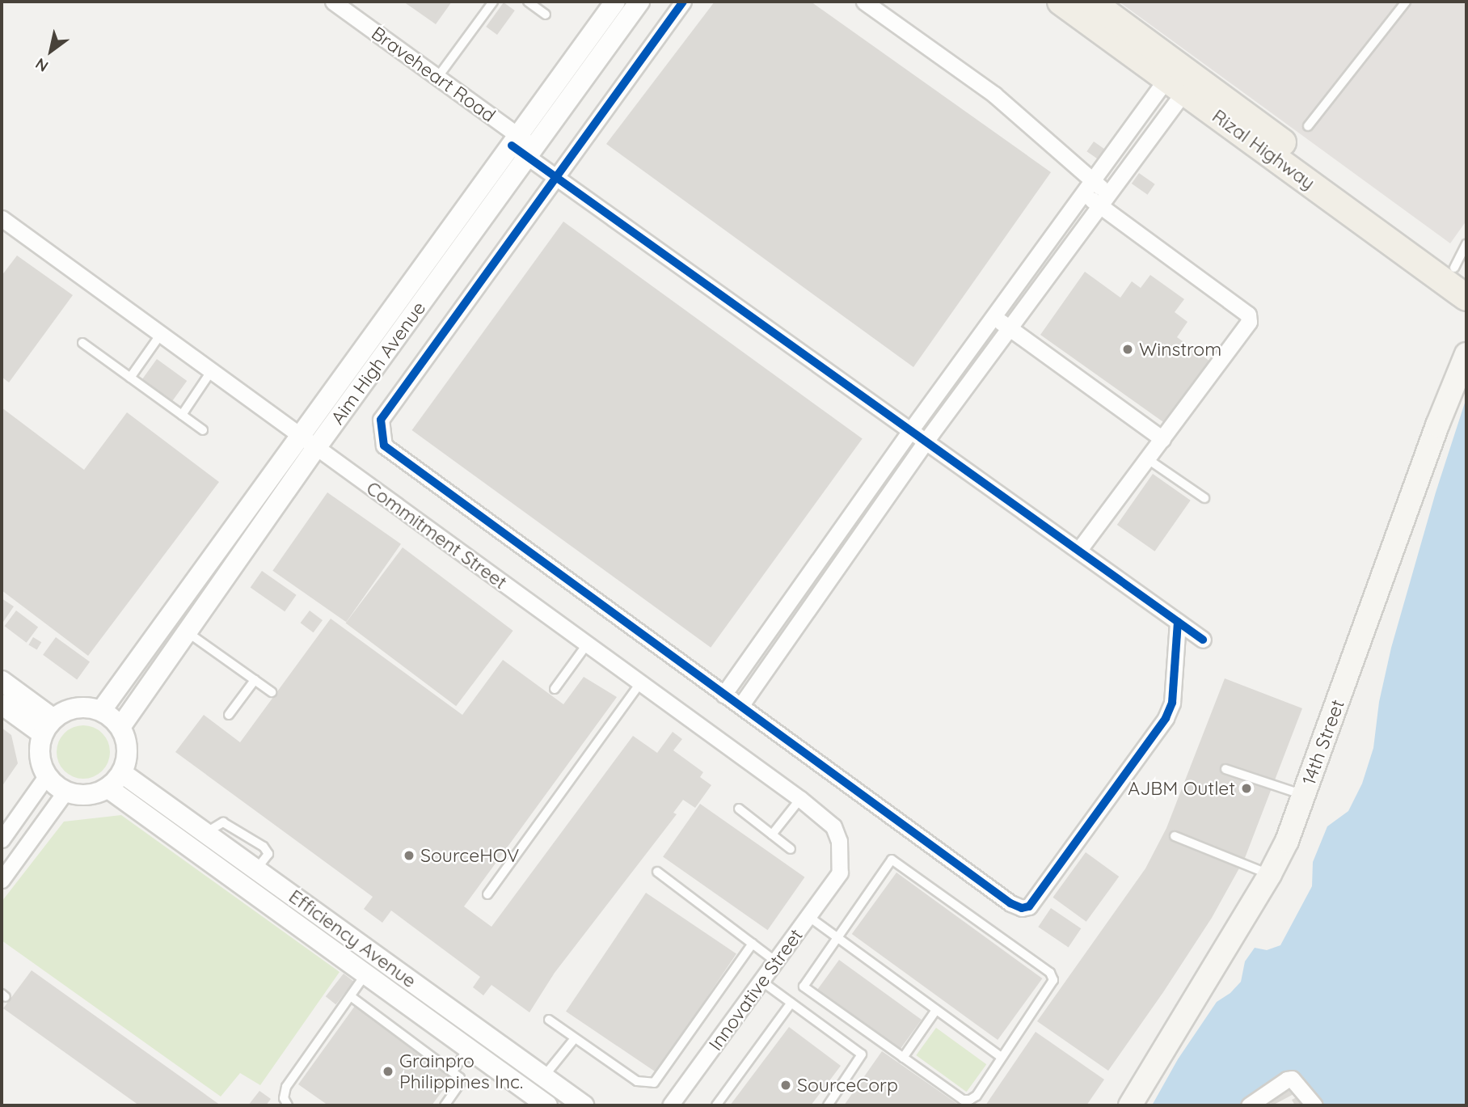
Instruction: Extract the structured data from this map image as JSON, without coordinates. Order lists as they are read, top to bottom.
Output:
{
  "streets": {
    "main road": ["Rizal Highway", "14th Street"],
    "street": [
      "Braveheart Road",
      "Aim High Avenue",
      "Commitment Street",
      "Efficiency Avenue",
      "Innovative Street"
    ]
  },
  "crossings": [
    ["Braveheart Road", "Aim High Avenue"],
    ["Aim High Avenue", "Commitment Street"],
    ["Aim High Avenue", "Efficiency Avenue"],
    ["Commitment Street", "Innovative Street"]
  ],
  "places": [
    "Winstrom",
    "AJBM Outlet",
    "SourceHOV",
    "Grainpro Philippines Inc.",
    "SourceCorp"
  ],
  "north": "bottom left"
}
